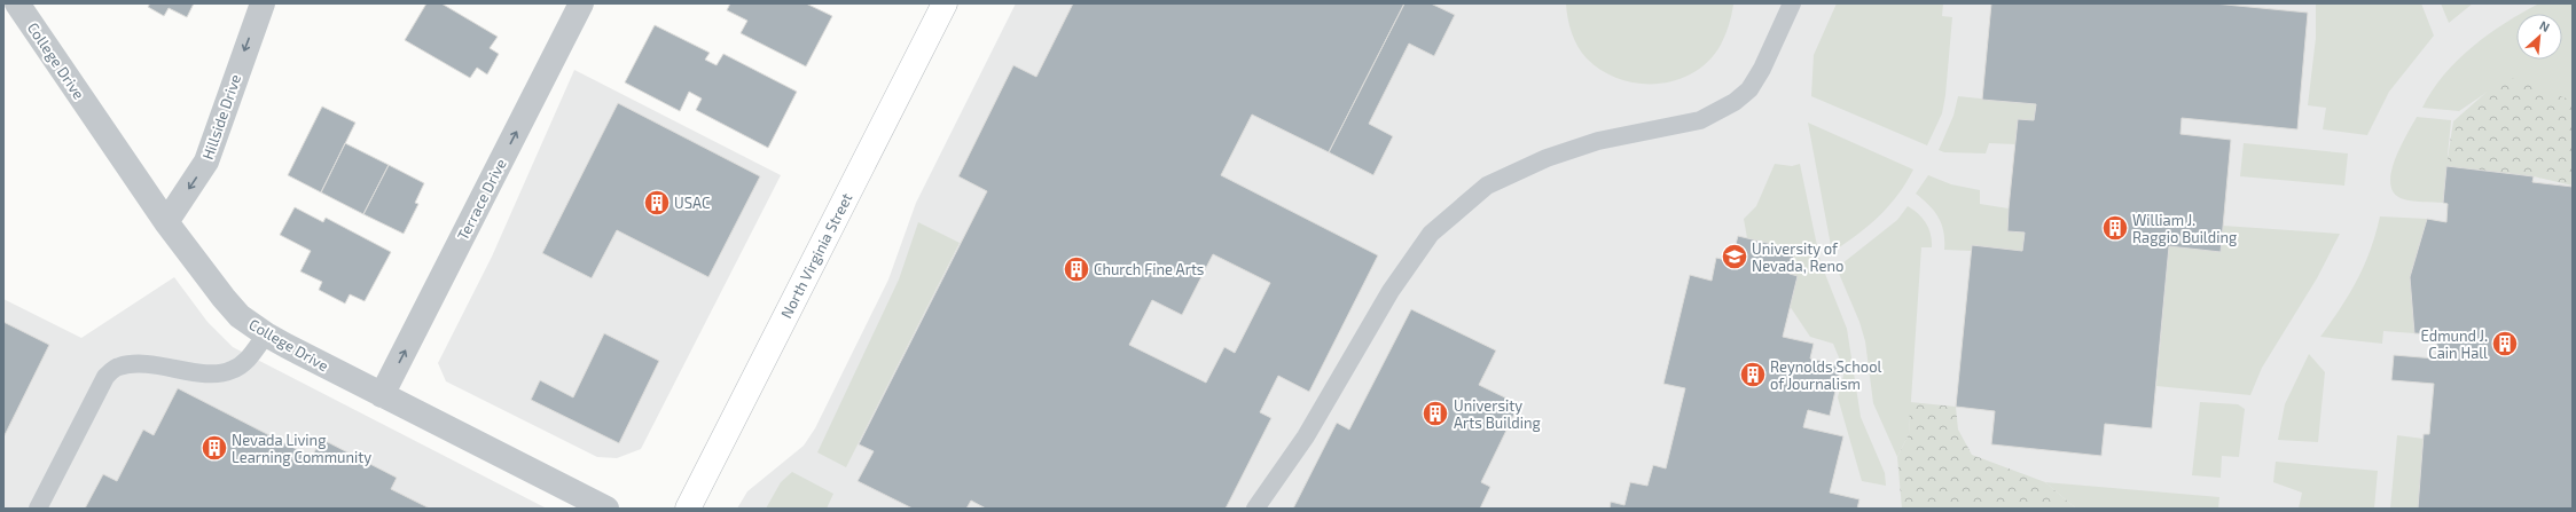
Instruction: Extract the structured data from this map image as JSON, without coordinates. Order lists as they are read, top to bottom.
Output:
{
  "streets": {
    "main road": ["North Virginia Street"],
    "street": ["College Drive", "Hillside Drive", "Terrace Drive"]
  },
  "crossings": [
    ["College Drive", "Hillside Drive"],
    ["College Drive", "Terrace Drive"]
  ],
  "one_way": ["Hillside Drive", "Terrace Drive"],
  "places": {
    "building": [
      "USAC",
      "William J. Raggio Building",
      "Church Fine Arts",
      "Edmund J. Cain Hall",
      "Reynolds School of Journalism",
      "University Arts Building",
      "Nevada Living Learning Community"
    ],
    "school or university": ["University of Nevada, Reno"]
  },
  "north": "top right"
}
